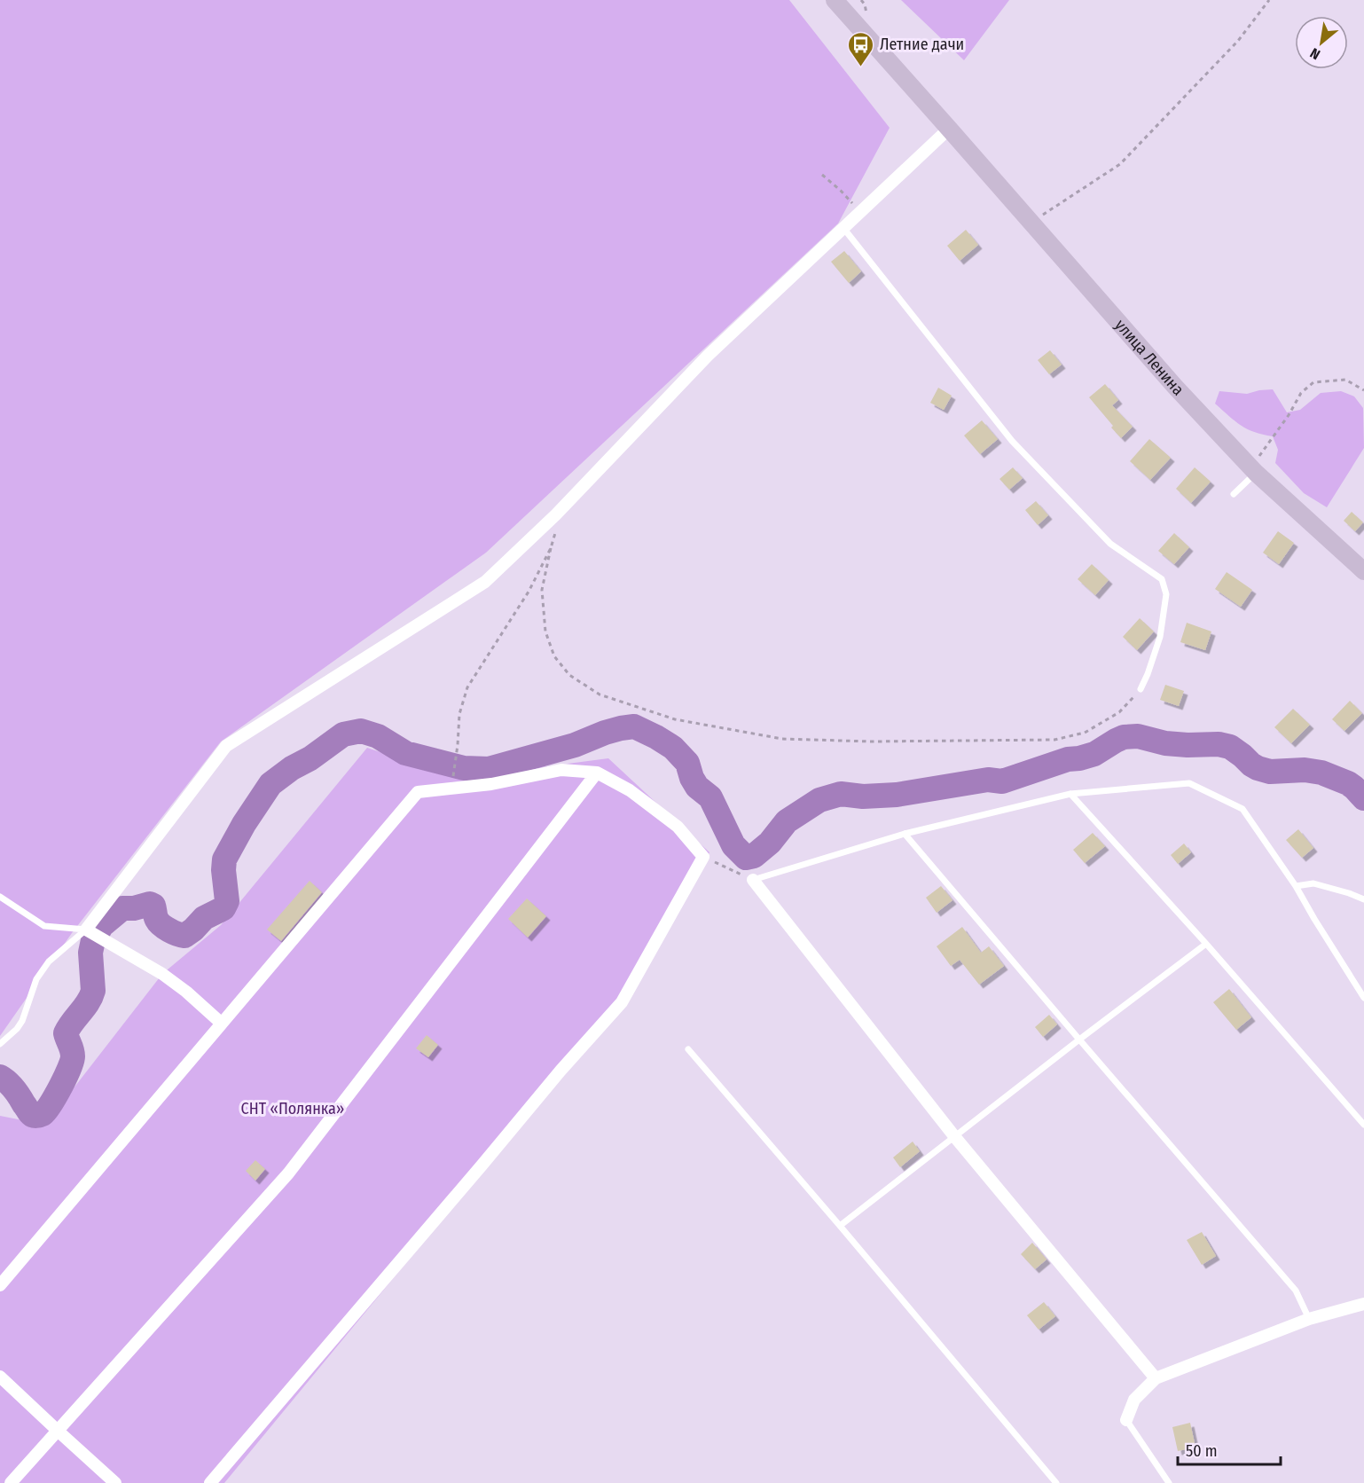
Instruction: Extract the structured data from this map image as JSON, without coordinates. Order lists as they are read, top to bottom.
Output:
{
  "streets": {
    "street": ["улица Ленина"]
  },
  "parks": ["СНТ «Полянка»"],
  "places": {
    "bus stop": ["Летние дачи"]
  },
  "scale_bar": "50 m",
  "north": "bottom left"
}
